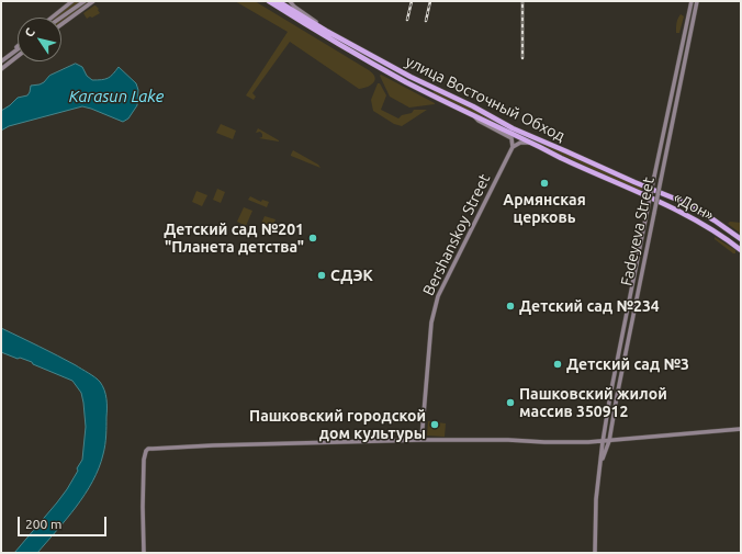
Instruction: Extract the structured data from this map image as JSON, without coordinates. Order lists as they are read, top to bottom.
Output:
{
  "streets": {
    "highway": ["улица Восточный Обход", "«Дон»"],
    "main road": ["Fadeyeva Street", "Bershanskoy Street"]
  },
  "crossings": [
    ["улица Восточный Обход", "«Дон»"]
  ],
  "water": ["Karasun Lake"],
  "places": [
    "Армянская церковь",
    "Детский сад №201 \"Планета детства\"",
    "СДЭК",
    "Детский сад №234",
    "Детский сад №3",
    "Пашковский жилой массив 350912",
    "Пашковский городской дом культуры"
  ],
  "scale_bar": "200 m",
  "north": "top left"
}
